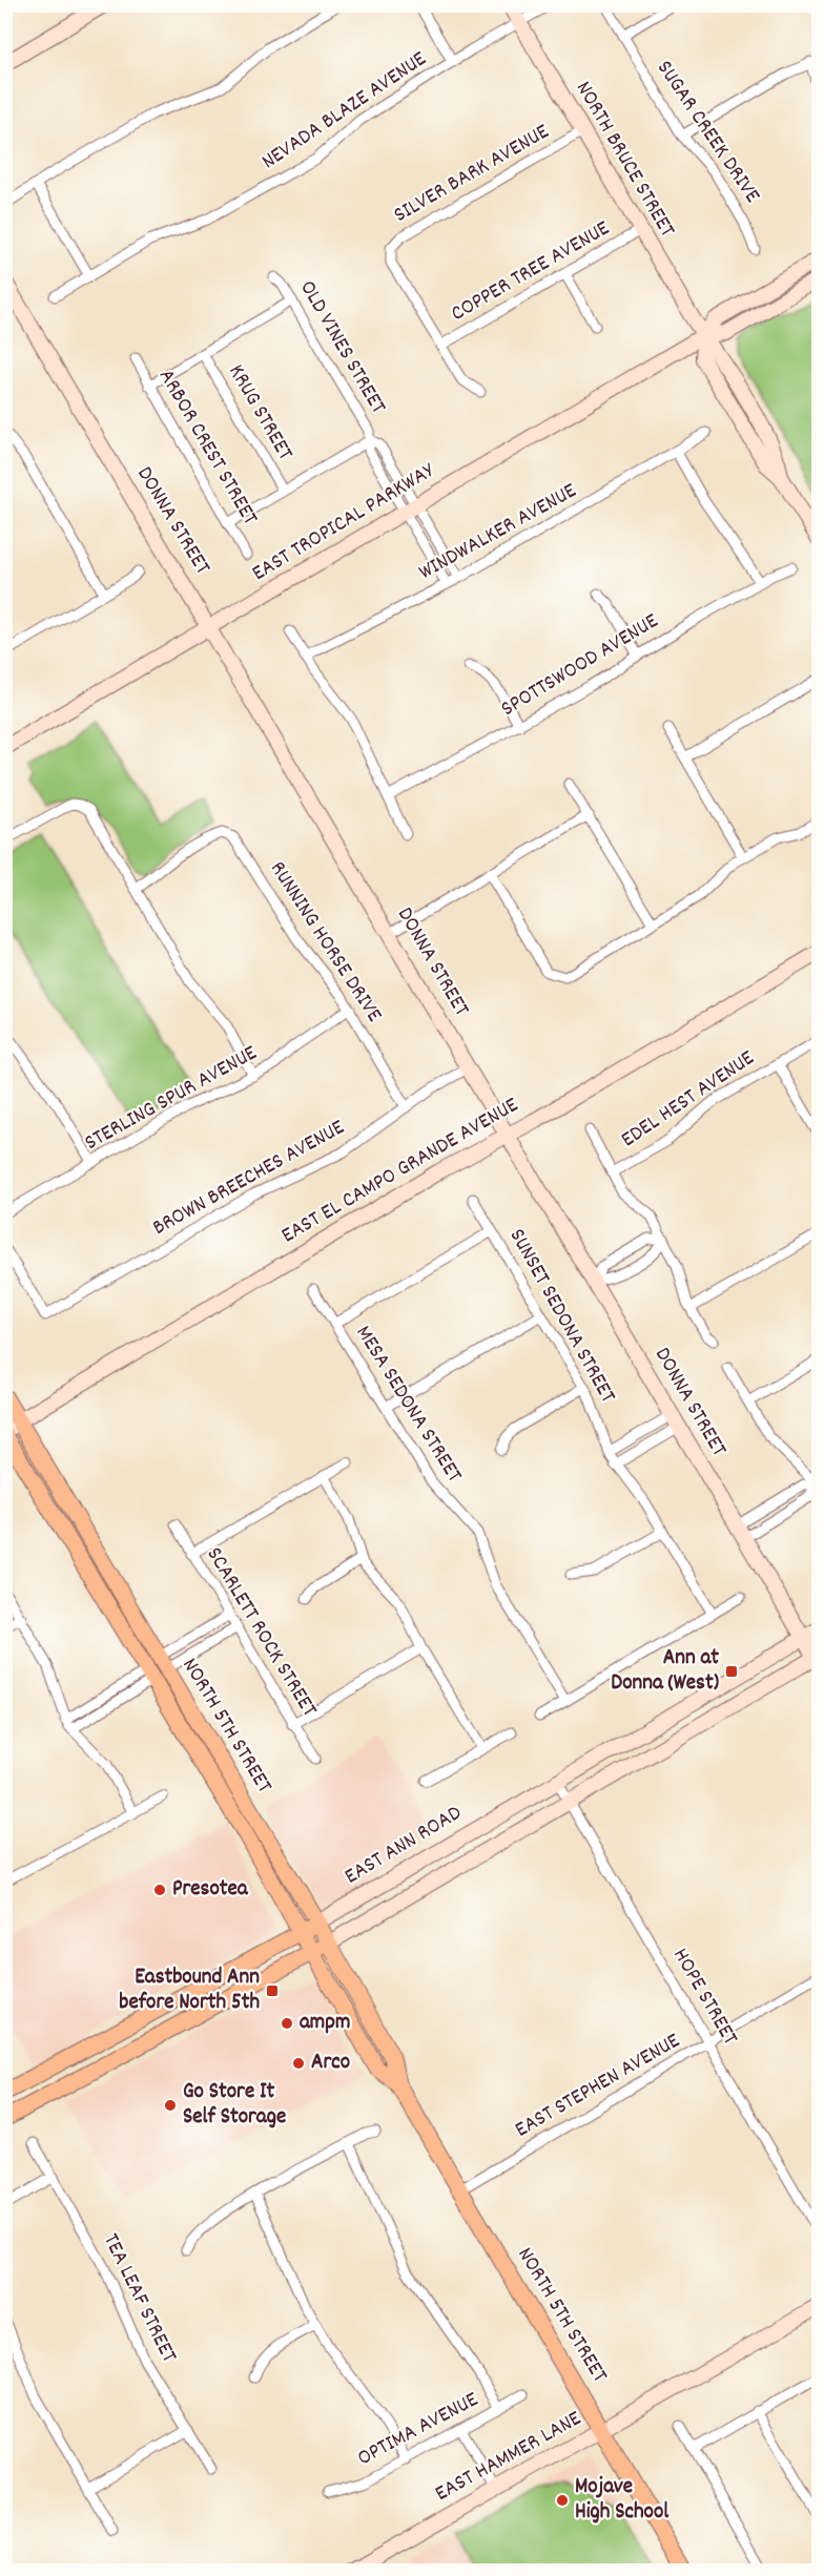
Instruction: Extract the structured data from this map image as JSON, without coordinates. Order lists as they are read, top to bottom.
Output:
{
  "streets": {
    "main road": ["NORTH 5TH STREET", "EAST ANN ROAD"],
    "street": [
      "NEVADA BLAZE AVENUE",
      "SUGAR CREEK DRIVE",
      "NORTH BRUCE STREET",
      "SILVER BARK AVENUE",
      "COPPER TREE AVENUE",
      "OLD VINES STREET",
      "KRUG STREET",
      "ARBOR CREST STREET",
      "DONNA STREET",
      "EAST TROPICAL PARKWAY",
      "WINDWALKER AVENUE",
      "SPOTTSWOOD AVENUE",
      "RUNNING HORSE DRIVE",
      "STERLING SPUR AVENUE",
      "EDEL HEST AVENUE",
      "EAST EL CAMPO GRANDE AVENUE",
      "BROWN BREECHES AVENUE",
      "SUNSET SEDONA STREET",
      "MESA SEDONA STREET",
      "SCARLETT ROCK STREET",
      "HOPE STREET",
      "EAST STEPHEN AVENUE",
      "TEA LEAF STREET",
      "OPTIMA AVENUE",
      "EAST HAMMER LANE"
    ]
  },
  "crossings": [
    ["NEVADA BLAZE AVENUE", "NORTH BRUCE STREET"],
    ["NORTH BRUCE STREET", "SILVER BARK AVENUE"],
    ["NORTH BRUCE STREET", "COPPER TREE AVENUE"],
    ["NORTH BRUCE STREET", "EAST TROPICAL PARKWAY"],
    ["SILVER BARK AVENUE", "COPPER TREE AVENUE"],
    ["OLD VINES STREET", "EAST TROPICAL PARKWAY"],
    ["OLD VINES STREET", "WINDWALKER AVENUE"],
    ["DONNA STREET", "EAST TROPICAL PARKWAY"],
    ["DONNA STREET", "EAST EL CAMPO GRANDE AVENUE"],
    ["DONNA STREET", "BROWN BREECHES AVENUE"],
    ["DONNA STREET", "EAST ANN ROAD"],
    ["RUNNING HORSE DRIVE", "STERLING SPUR AVENUE"],
    ["RUNNING HORSE DRIVE", "BROWN BREECHES AVENUE"],
    ["EAST EL CAMPO GRANDE AVENUE", "NORTH 5TH STREET"],
    ["NORTH 5TH STREET", "EAST ANN ROAD"],
    ["NORTH 5TH STREET", "EAST STEPHEN AVENUE"],
    ["NORTH 5TH STREET", "EAST HAMMER LANE"],
    ["EAST ANN ROAD", "HOPE STREET"],
    ["HOPE STREET", "EAST STEPHEN AVENUE"]
  ],
  "places": {
    "transit": ["Ann at Donna (West)", "Eastbound Ann before North 5th"],
    "other": [
      "Presotea",
      "ampm",
      "Arco",
      "Go Store It Self Storage",
      "Mojave High School"
    ]
  }
}
